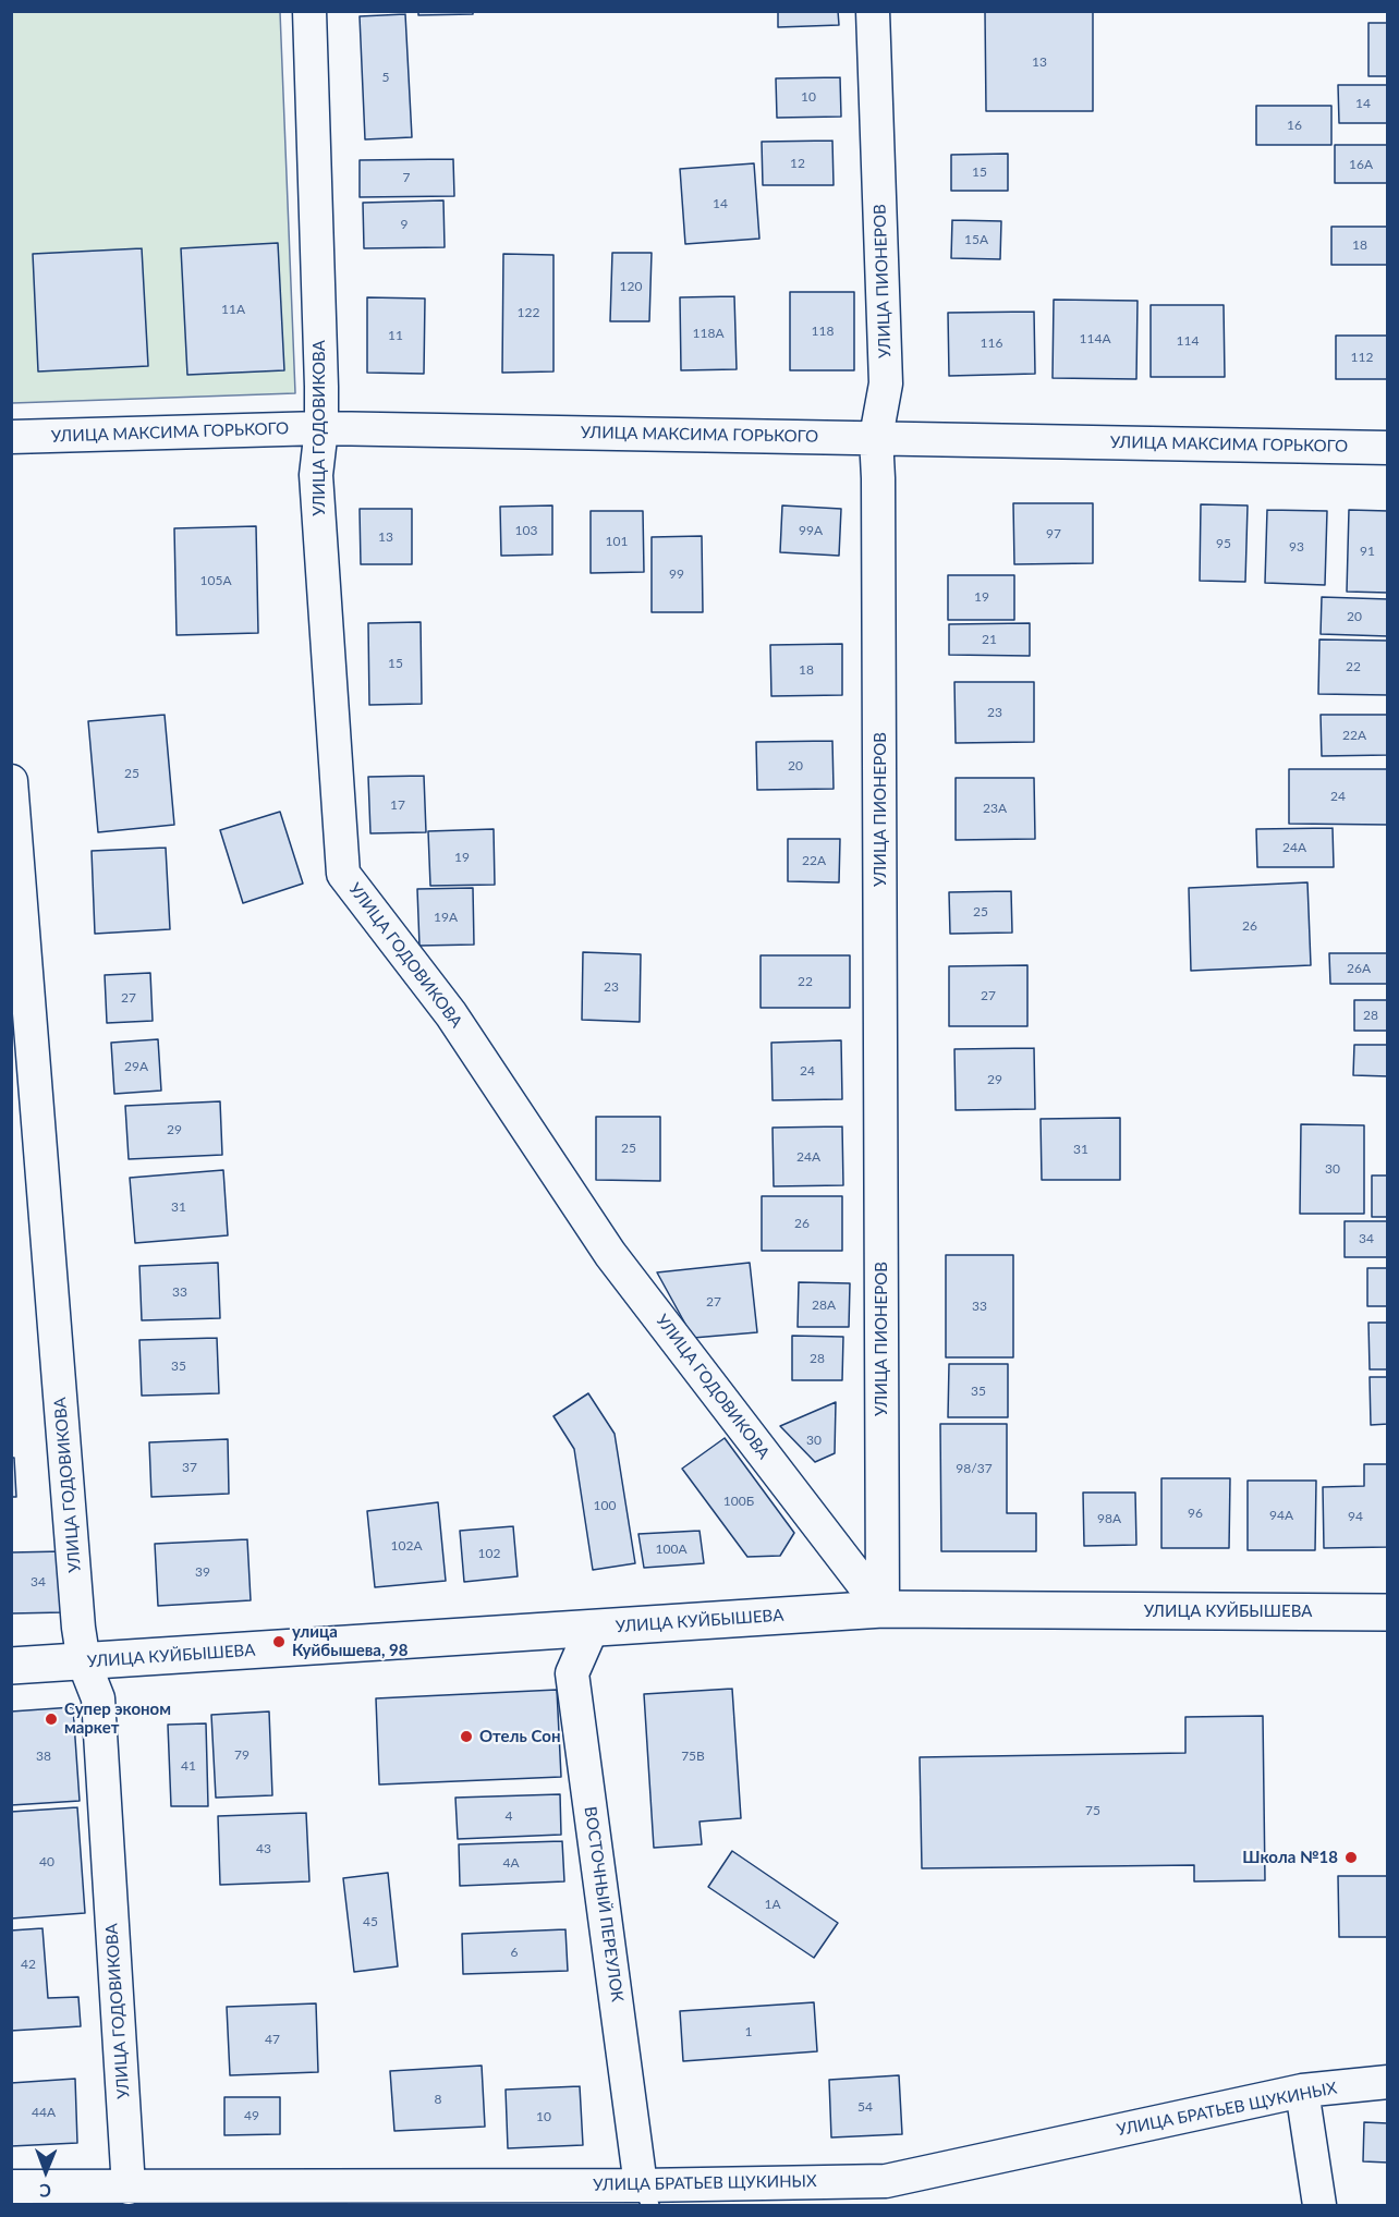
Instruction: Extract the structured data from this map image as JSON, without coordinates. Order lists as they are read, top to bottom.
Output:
{
  "streets": {
    "street": [
      "УЛИЦА ПИОНЕРОВ",
      "УЛИЦА ГОДОВИКОВА",
      "УЛИЦА МАКСИМА ГОРЬКОГО",
      "УЛИЦА КУЙБЫШЕВА",
      "ВОСТОЧНЫЙ ПЕРЕУЛОК",
      "УЛИЦА БРАТЬЕВ ЩУКИНЫХ"
    ]
  },
  "crossings": [
    ["УЛИЦА ПИОНЕРОВ", "УЛИЦА ГОДОВИКОВА"],
    ["УЛИЦА ПИОНЕРОВ", "УЛИЦА МАКСИМА ГОРЬКОГО"],
    ["УЛИЦА ПИОНЕРОВ", "УЛИЦА КУЙБЫШЕВА"],
    ["УЛИЦА ГОДОВИКОВА", "УЛИЦА МАКСИМА ГОРЬКОГО"],
    ["УЛИЦА ГОДОВИКОВА", "УЛИЦА КУЙБЫШЕВА"],
    ["УЛИЦА ГОДОВИКОВА", "УЛИЦА БРАТЬЕВ ЩУКИНЫХ"],
    ["УЛИЦА КУЙБЫШЕВА", "ВОСТОЧНЫЙ ПЕРЕУЛОК"],
    ["ВОСТОЧНЫЙ ПЕРЕУЛОК", "УЛИЦА БРАТЬЕВ ЩУКИНЫХ"]
  ],
  "places": [
    "улица Куйбышева, 98",
    "Супер эконом маркет",
    "Отель Сон",
    "Школа №18"
  ],
  "house_numbers": [
    "13",
    "5",
    "10",
    "14",
    "16",
    "12",
    "16А",
    "15",
    "7",
    "14",
    "9",
    "15А",
    "18",
    "120",
    "11А",
    "122",
    "118",
    "118А",
    "11",
    "114А",
    "114",
    "116",
    "112",
    "103",
    "99А",
    "97",
    "13",
    "101",
    "95",
    "93",
    "91",
    "99",
    "105А",
    "19",
    "20",
    "21",
    "15",
    "22",
    "18",
    "23",
    "22А",
    "20",
    "25",
    "24",
    "17",
    "23А",
    "24А",
    "19",
    "22А",
    "25",
    "19А",
    "26",
    "26А",
    "22",
    "23",
    "27",
    "27",
    "28",
    "29А",
    "24",
    "29",
    "29",
    "25",
    "31",
    "24А",
    "30",
    "31",
    "26",
    "34",
    "33",
    "27",
    "28А",
    "33",
    "28",
    "35",
    "35",
    "30",
    "37",
    "98/37",
    "100Б",
    "100",
    "96",
    "94А",
    "94",
    "98А",
    "102А",
    "100А",
    "102",
    "39",
    "34",
    "79",
    "38",
    "75В",
    "41",
    "75",
    "4",
    "43",
    "40",
    "4А",
    "1А",
    "45",
    "6",
    "42",
    "1",
    "47",
    "8",
    "54",
    "44А",
    "49",
    "10"
  ],
  "north": "bottom"
}
